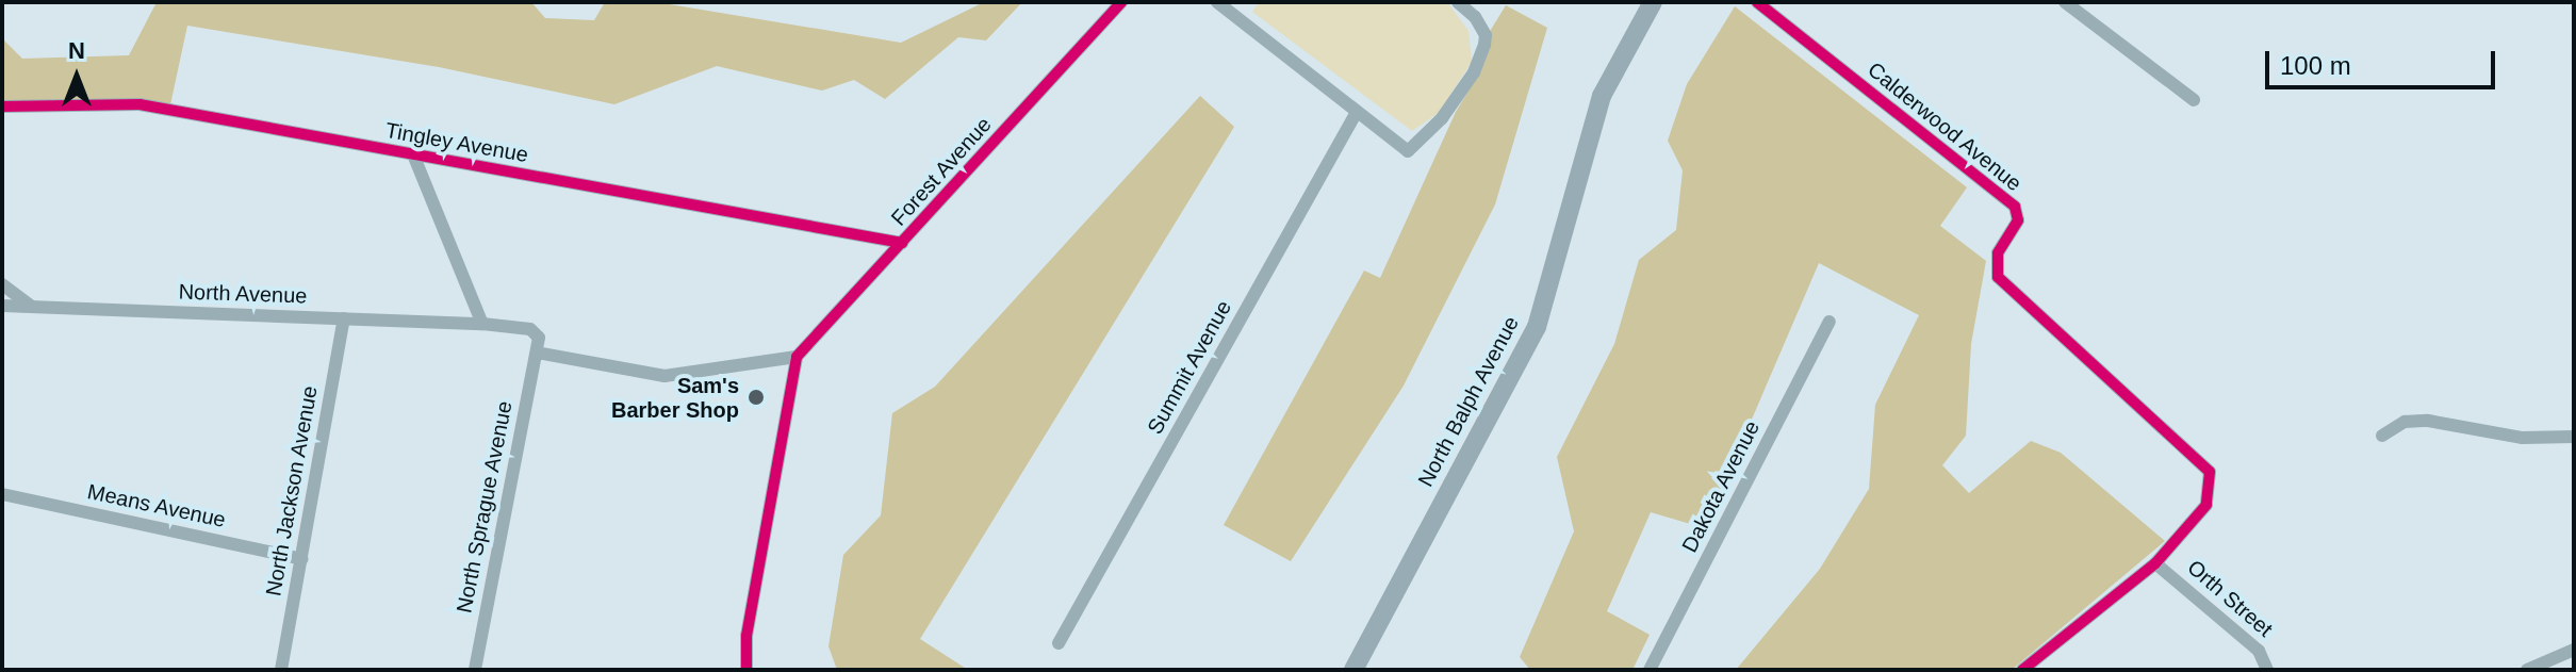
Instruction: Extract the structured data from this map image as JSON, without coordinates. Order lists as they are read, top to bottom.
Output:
{
  "streets": {
    "street": [
      "Calderwood Avenue",
      "Tingley Avenue",
      "Forest Avenue",
      "North Avenue",
      "Summit Avenue",
      "North Balph Avenue",
      "Dakota Avenue",
      "North Jackson Avenue",
      "Means Avenue",
      "North Sprague Avenue",
      "Orth Street"
    ]
  },
  "crossings": [
    ["Calderwood Avenue", "Orth Street"],
    ["Tingley Avenue", "Forest Avenue"],
    ["North Avenue", "North Jackson Avenue"],
    ["North Avenue", "North Sprague Avenue"],
    ["North Jackson Avenue", "Means Avenue"]
  ],
  "places": ["Sam's Barber Shop"],
  "scale_bar": "100 m",
  "north": "top"
}
